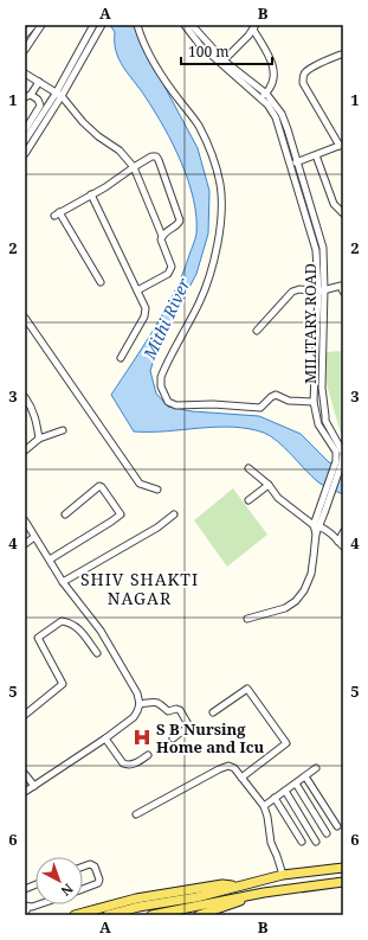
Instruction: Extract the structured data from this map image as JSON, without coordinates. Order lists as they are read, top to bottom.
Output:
{
  "streets": {
    "street": ["MILITARY ROAD"]
  },
  "districts": ["SHIV SHAKTI NAGAR"],
  "water": ["Mithi River"],
  "places": {
    "hospital": ["S B Nursing Home and Icu"]
  },
  "scale_bar": "100 m",
  "north": "bottom right",
  "grid": {
    "columns": ["A", "B"],
    "rows": [
      "1",
      "2",
      "3",
      "4",
      "5",
      "6"
    ]
  }
}
